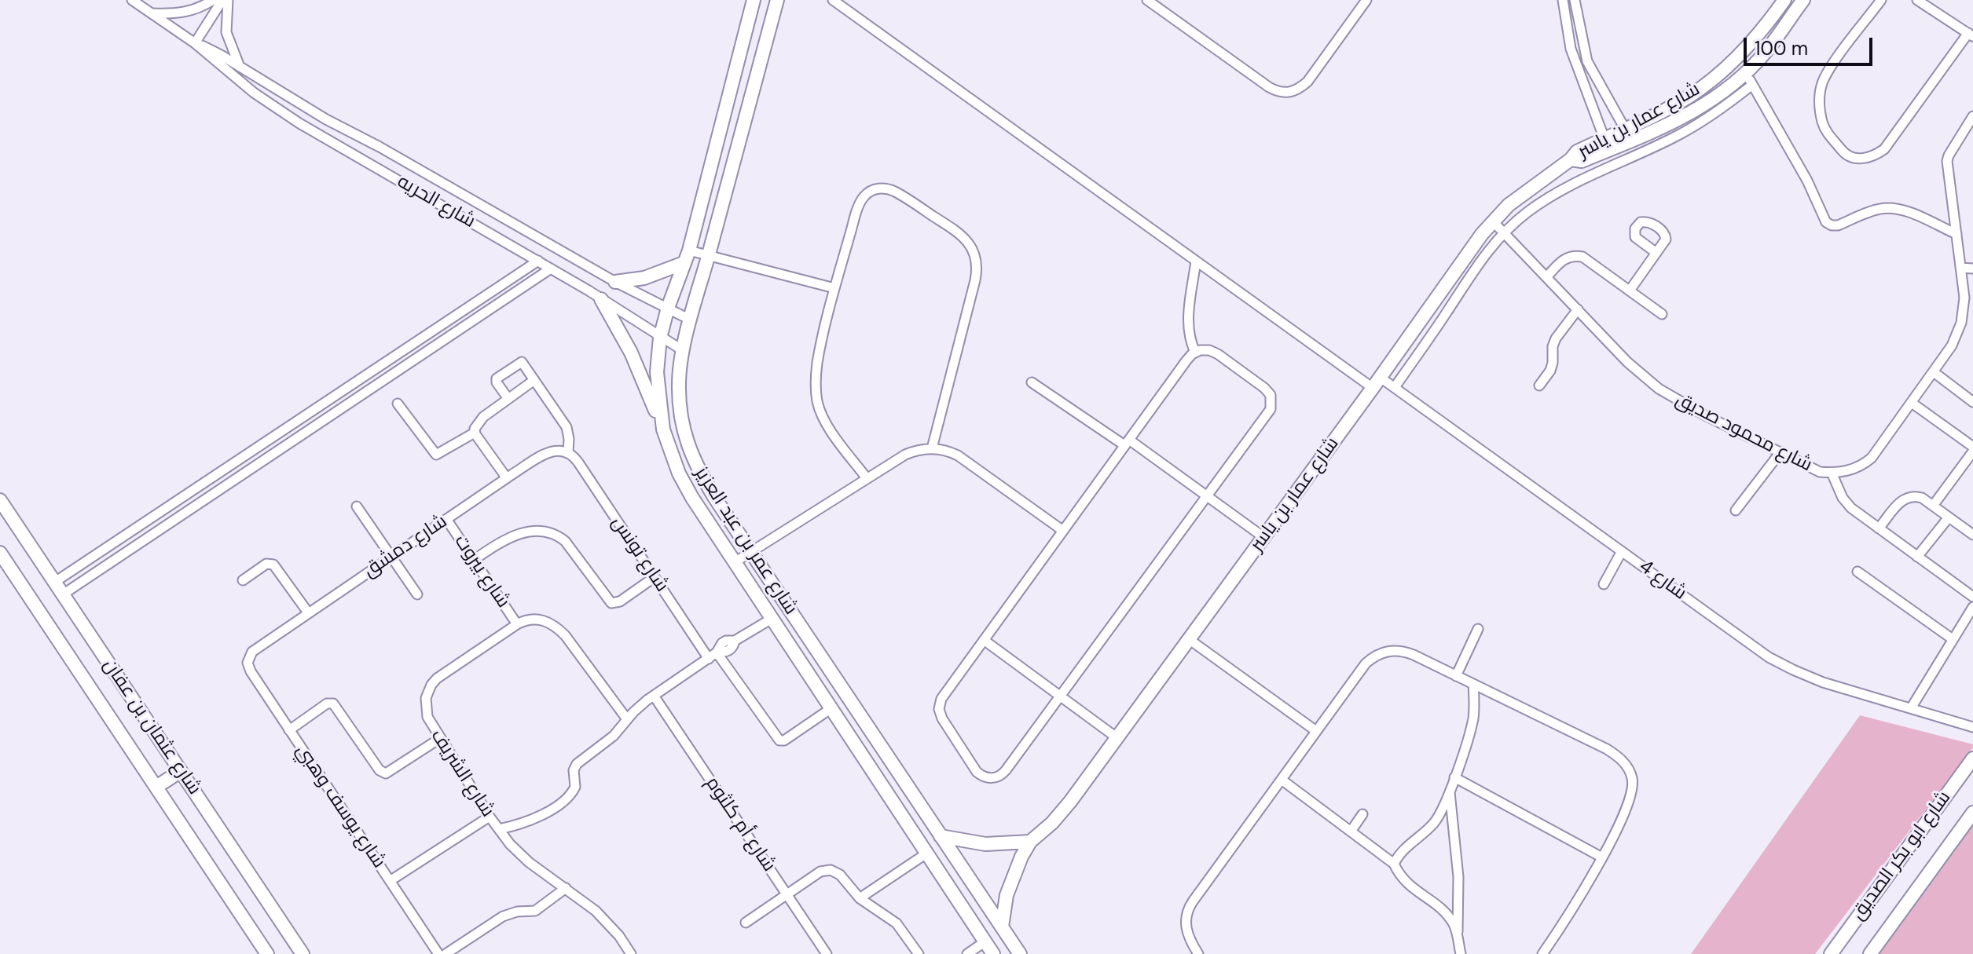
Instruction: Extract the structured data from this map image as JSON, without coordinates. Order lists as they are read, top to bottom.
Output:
{
  "streets": {
    "street": [
      "شارع عمار بن ياسر",
      "شارع الحريه",
      "شارع محمود صديق",
      "شارع عمر بن عبد العزيز",
      "شارع دمشق",
      "شارع تونس",
      "شارع بيروت",
      "شارع 4",
      "شارع عثمان بن عفان",
      "شارع الشريف",
      "شارع يوسف وهبي",
      "شارع أم كلثوم",
      "شارع ابو بكر الصديق"
    ]
  },
  "crossings": [
    ["شارع عمار بن ياسر", "شارع محمود صديق"],
    ["شارع عمار بن ياسر", "شارع عمر بن عبد العزيز"],
    ["شارع عمار بن ياسر", "شارع 4"],
    ["شارع الحريه", "شارع عمر بن عبد العزيز"],
    ["شارع عمر بن عبد العزيز", "شارع تونس"],
    ["شارع دمشق", "شارع تونس"],
    ["شارع دمشق", "شارع بيروت"],
    ["شارع دمشق", "شارع يوسف وهبي"],
    ["شارع بيروت", "شارع الشريف"]
  ],
  "scale_bar": "100 m"
}
